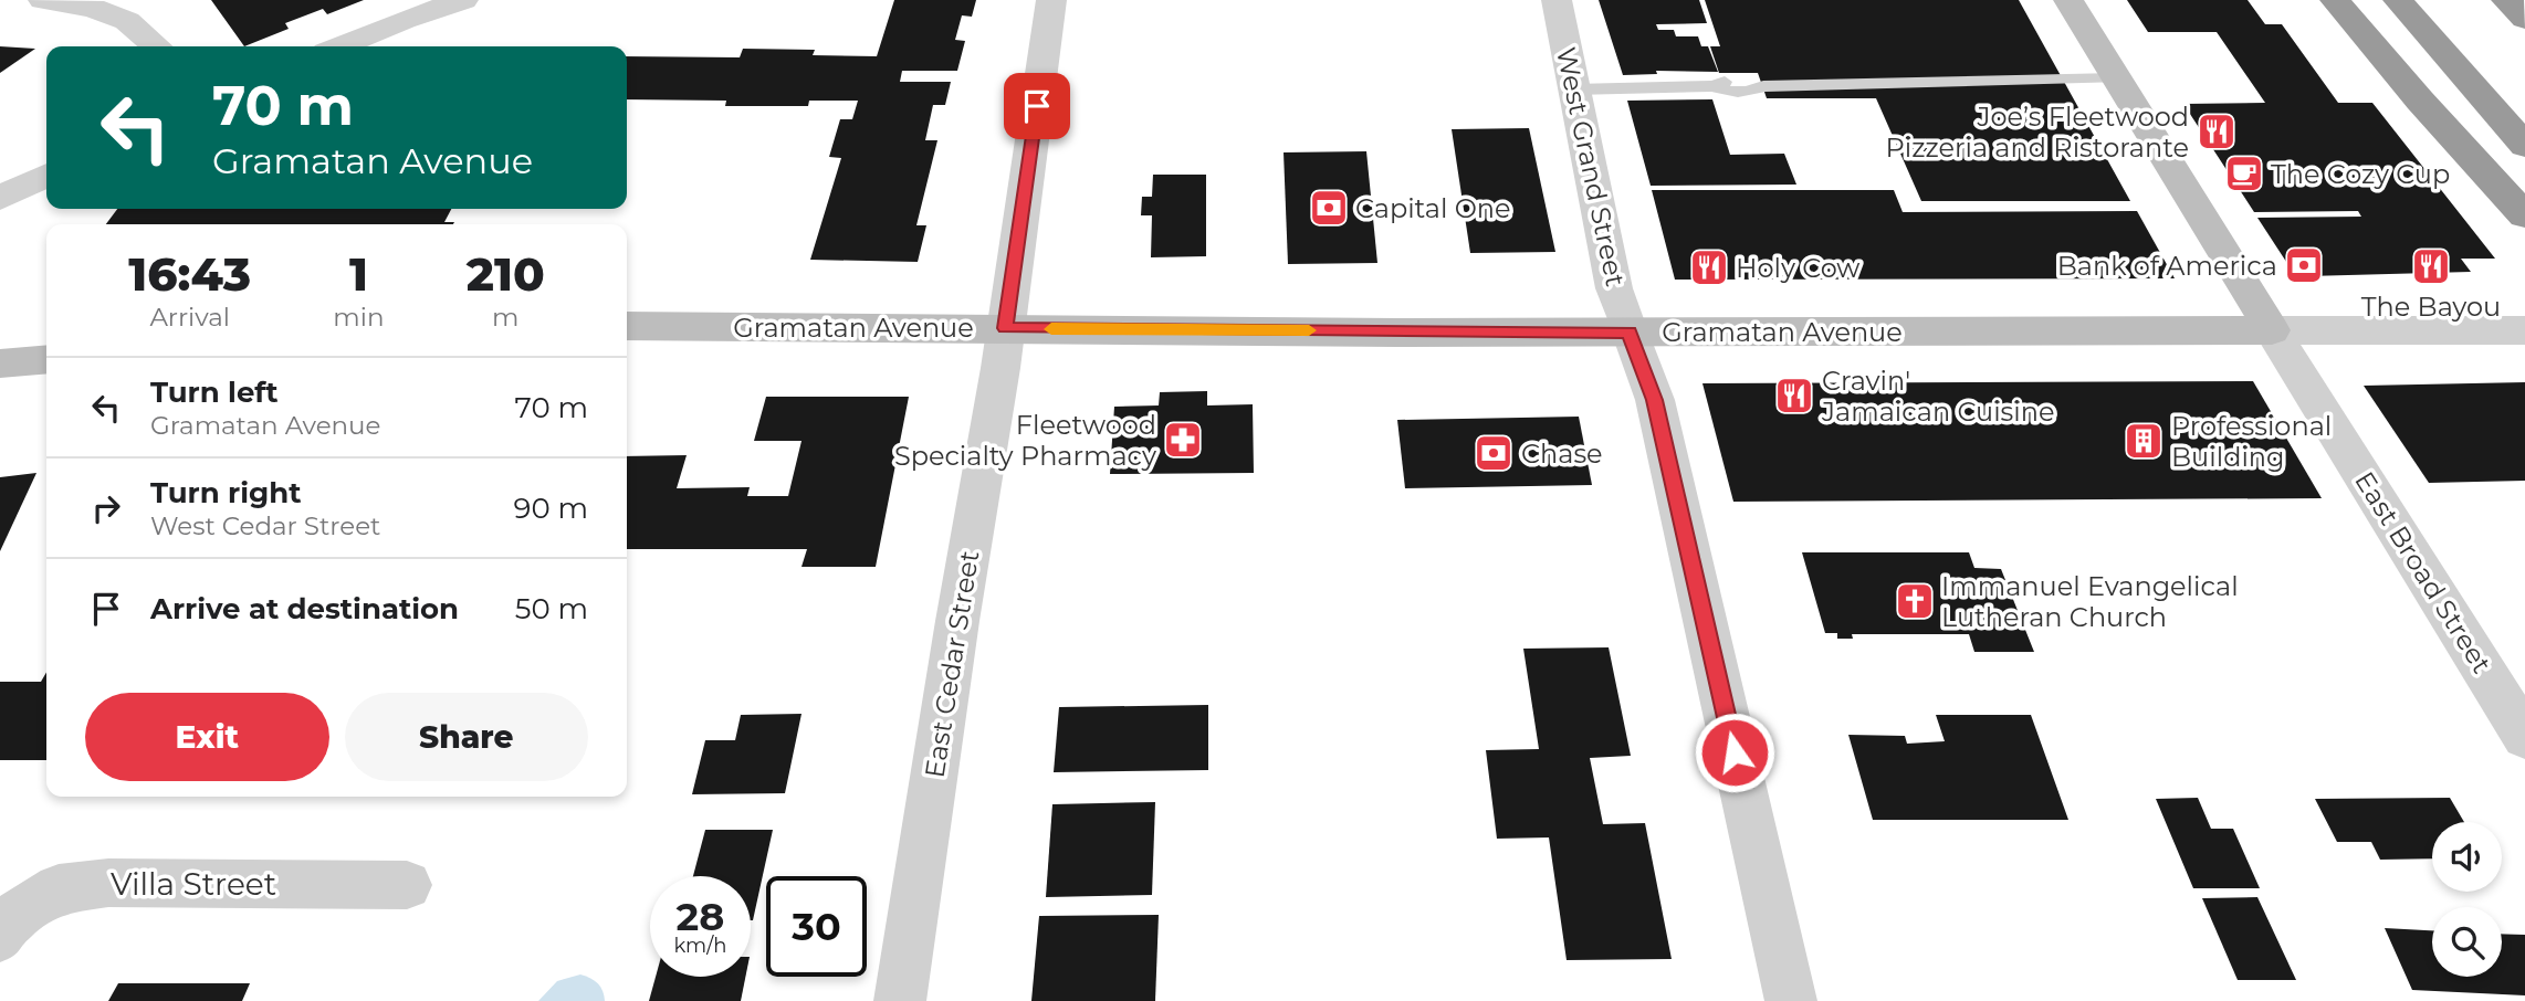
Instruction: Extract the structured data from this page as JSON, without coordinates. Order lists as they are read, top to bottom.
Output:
{
  "streets": {
    "main road": ["Gramatan Avenue"],
    "street": [
      "West Grand Street",
      "East Broad Street",
      "East Cedar Street",
      "Villa Street"
    ]
  },
  "crossings": [
    ["West Grand Street", "Gramatan Avenue"],
    ["Gramatan Avenue", "East Broad Street"],
    ["Gramatan Avenue", "East Cedar Street"]
  ],
  "places": {
    "restaurant": [
      "Joe’s Fleetwood Pizzeria and Ristorante",
      "The Bayou",
      "Holy Cow",
      "Cravin' Jamaican Cuisine"
    ],
    "cafe": ["The Cozy Cup"],
    "bank": ["Capital One", "Bank of America", "Chase"],
    "pharmacy": ["Fleetwood Specialty Pharmacy"],
    "building": ["Professional Building"],
    "church": ["Immanuel Evangelical Lutheran Church"]
  },
  "page": {
    "turn": ["70 m", "Gramatan Avenue"],
    "eta": [
      "16:43",
      "Arrival",
      "1",
      "min",
      "210",
      "m"
    ],
    "list": [
      {
        "name": "Turn left",
        "note": "Gramatan Avenue",
        "value": "70 m"
      },
      {
        "name": "Turn right",
        "note": "West Cedar Street",
        "value": "90 m"
      },
      {
        "name": "Arrive at destination",
        "value": "50 m"
      }
    ],
    "buttons": ["Exit", "Share"],
    "speed": "28 km/h",
    "limit": "30"
  }
}
